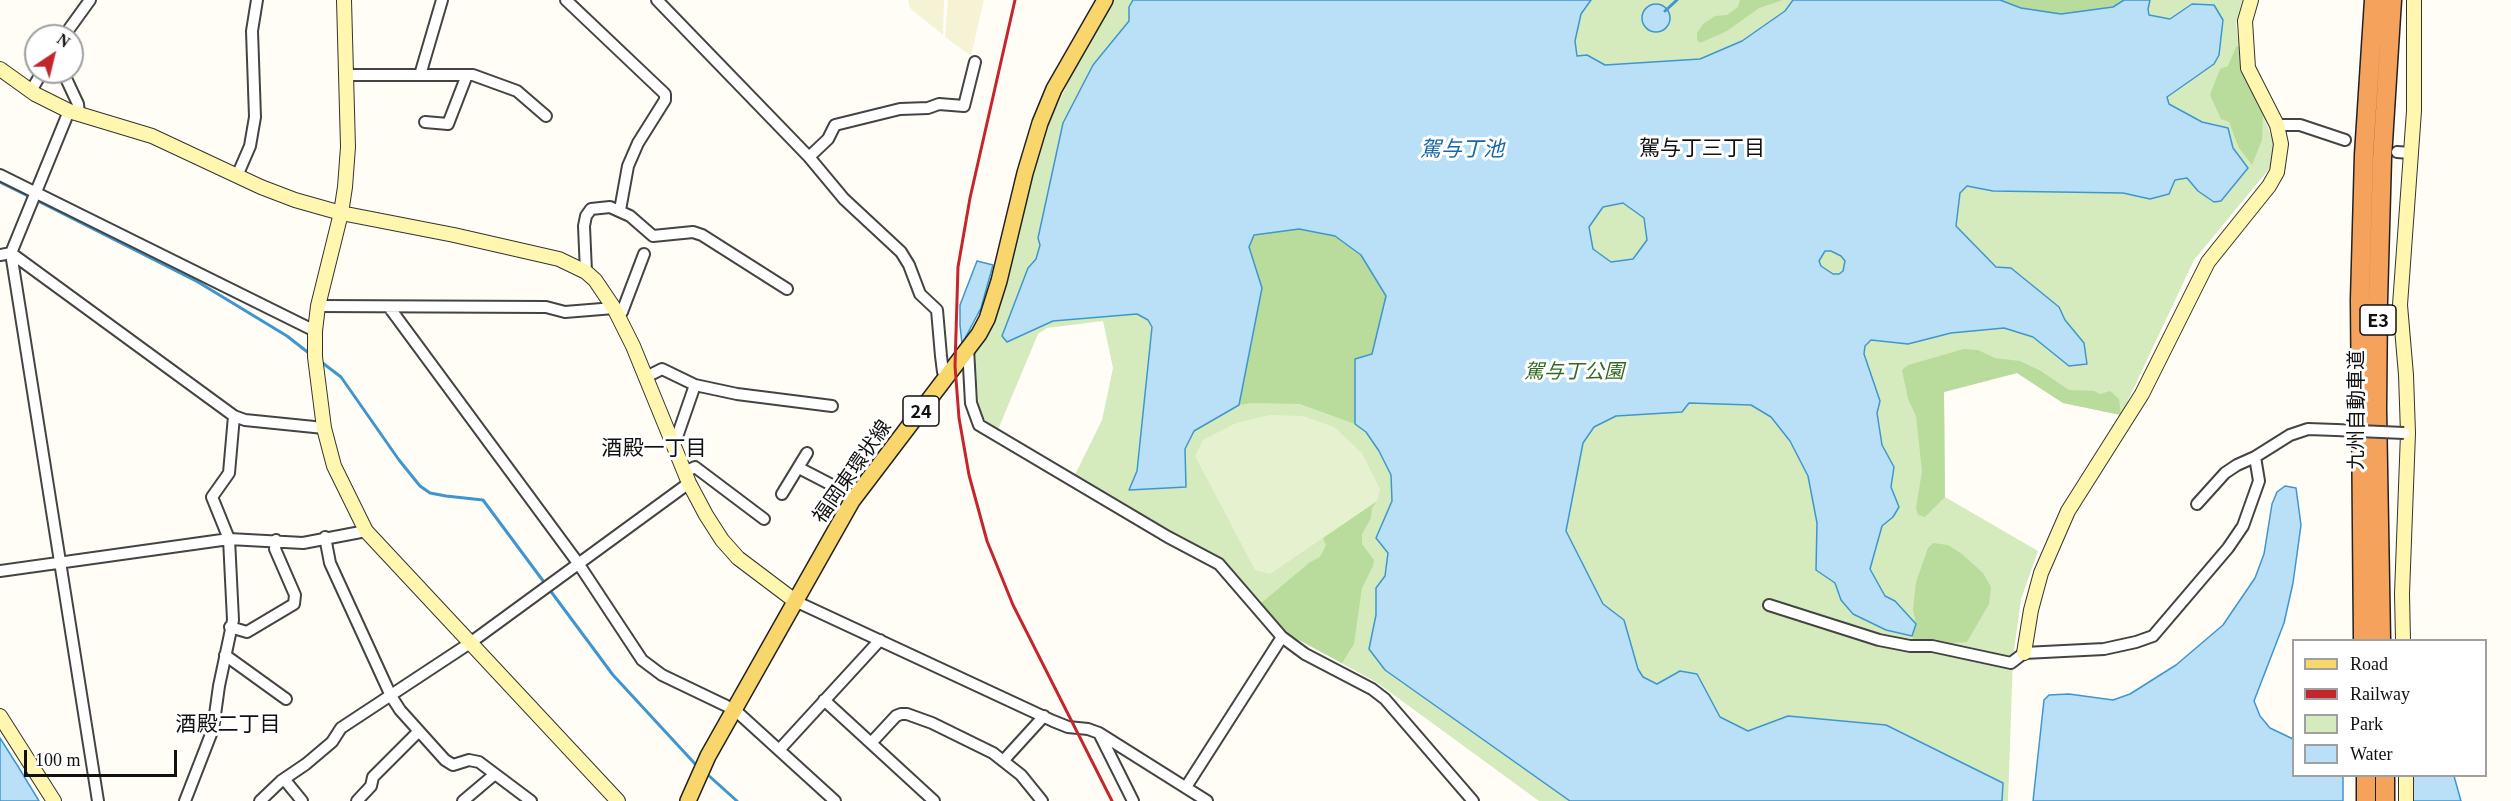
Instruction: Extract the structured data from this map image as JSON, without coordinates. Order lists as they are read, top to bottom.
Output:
{
  "streets": {
    "highway": ["E3", "九州自動車道"],
    "main road": ["24", "福岡東環状線"]
  },
  "districts": ["駕与丁三丁目", "酒殿一丁目", "酒殿二丁目"],
  "water": ["駕与丁池"],
  "parks": ["駕与丁公園"],
  "legend": [
    "Road",
    "Railway",
    "Park",
    "Water"
  ],
  "scale_bar": "100 m",
  "north": "top right"
}
